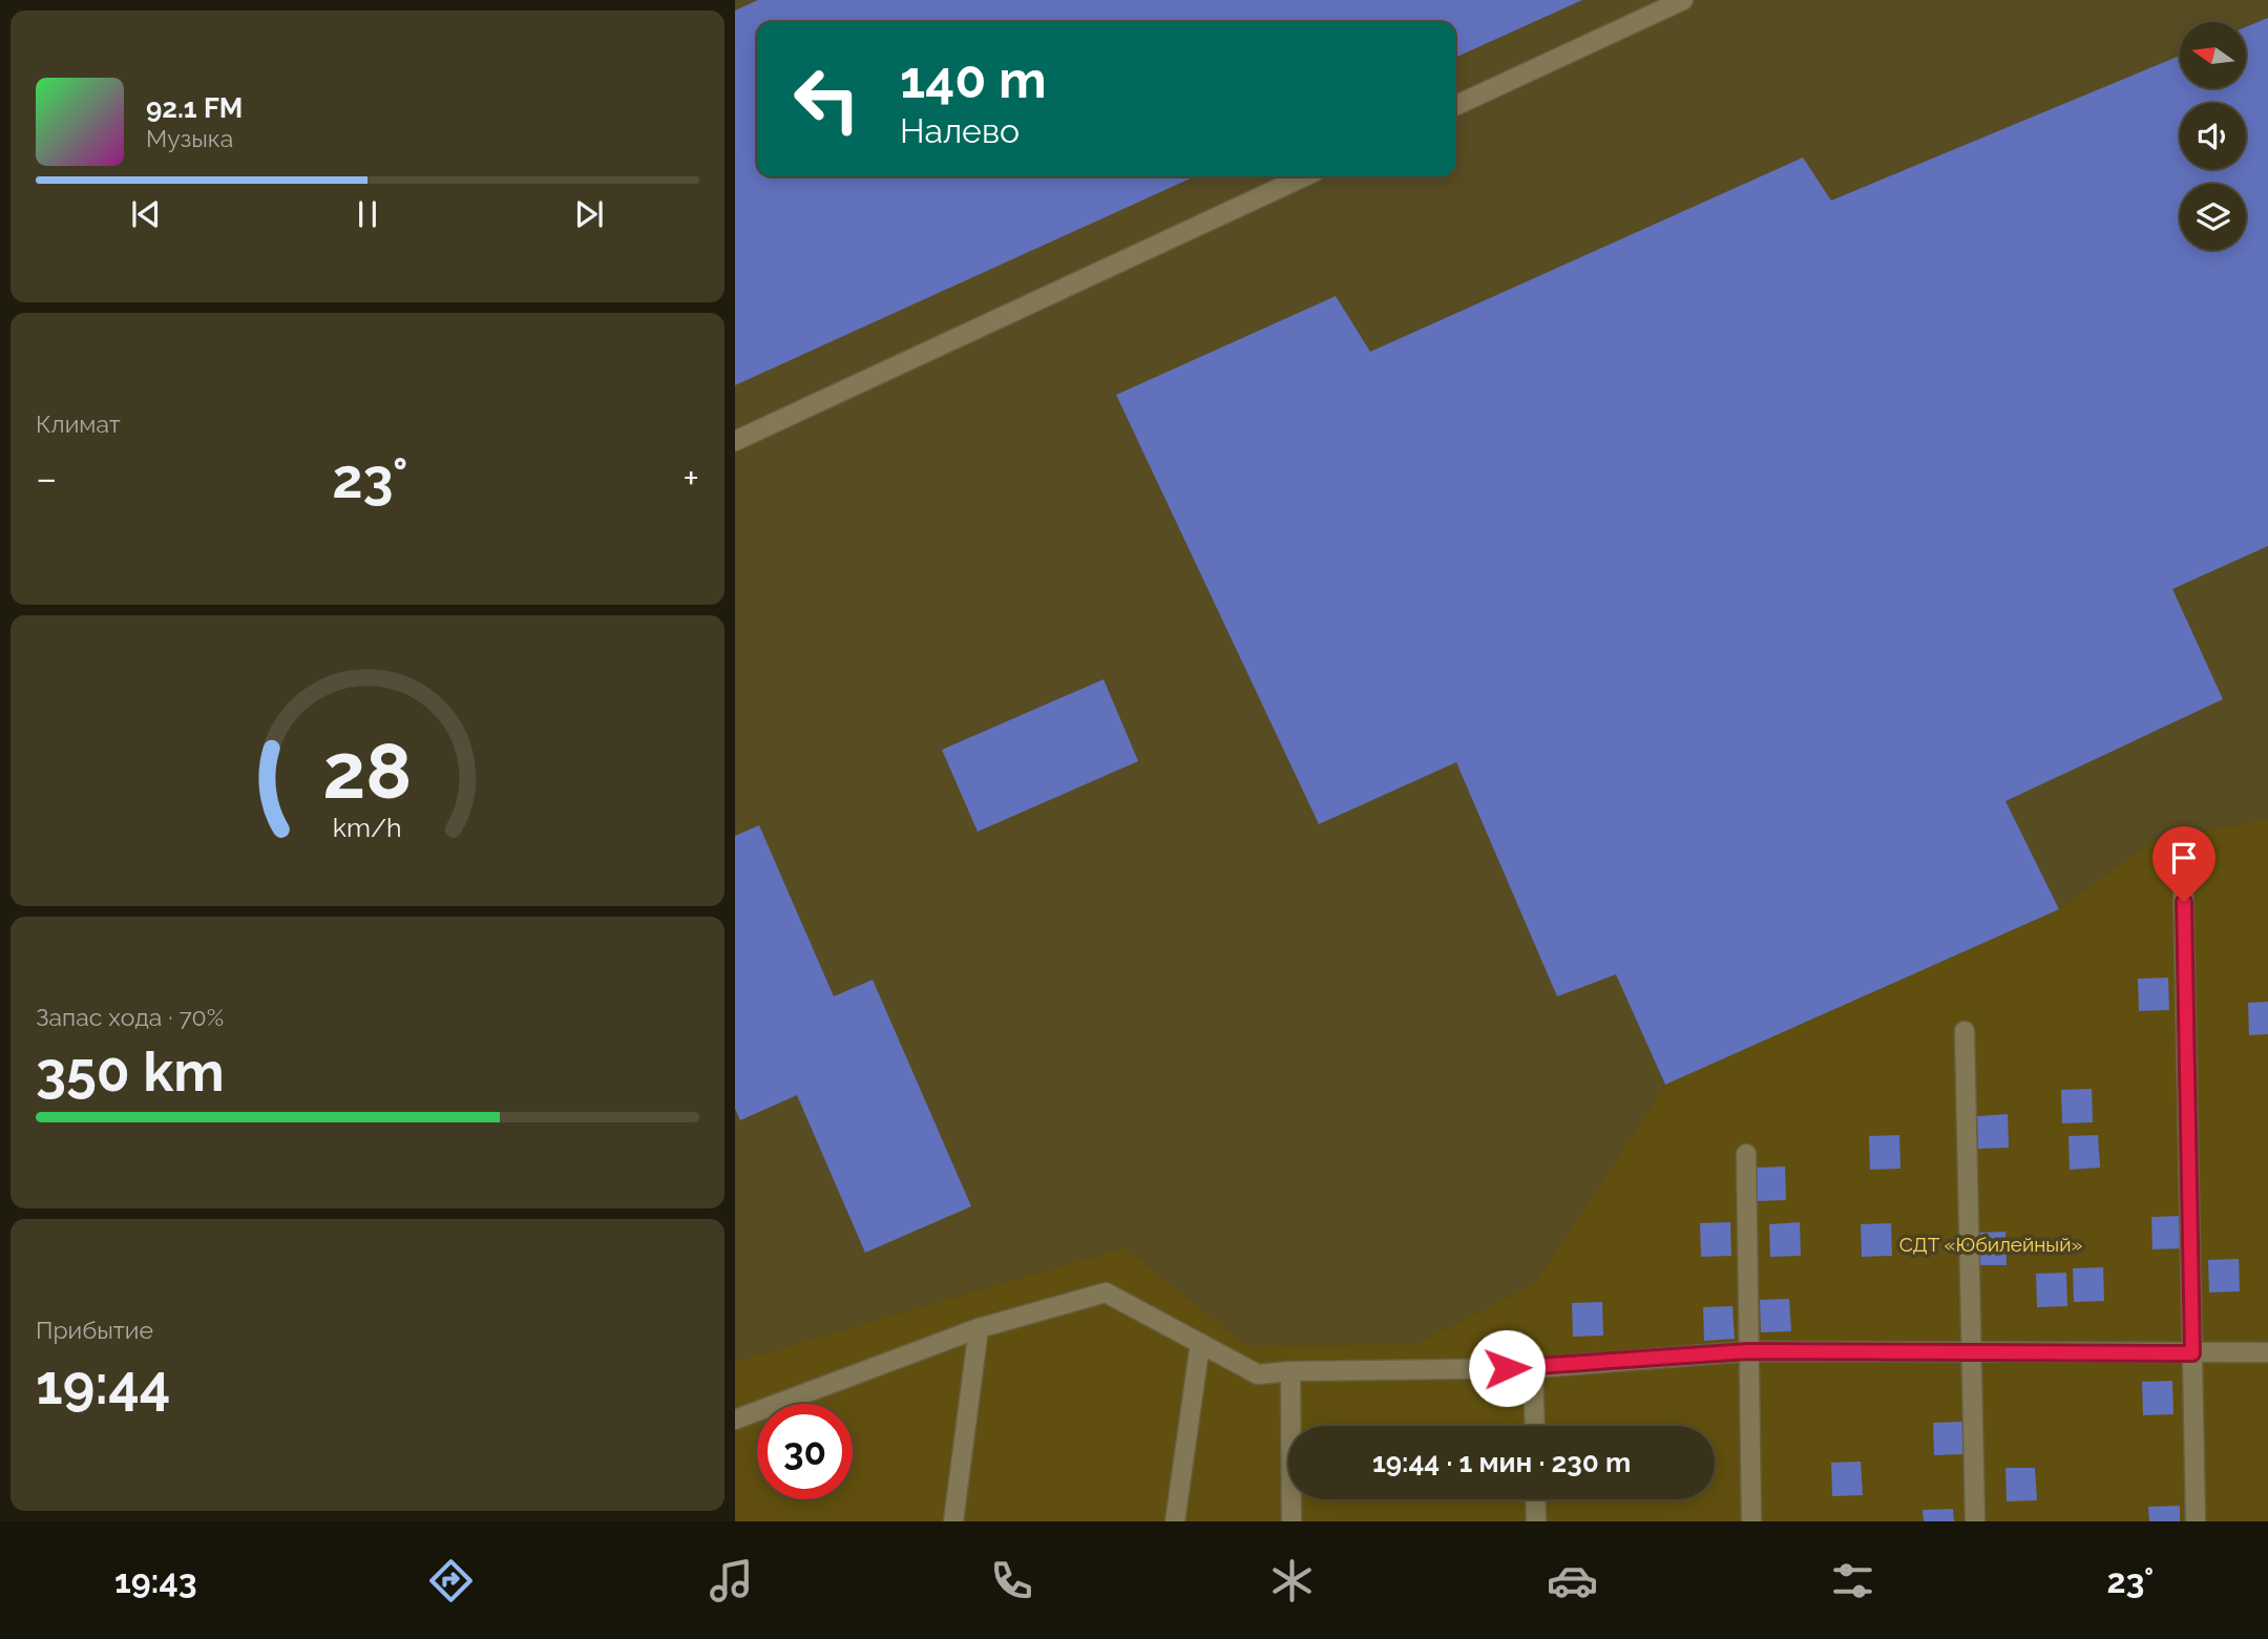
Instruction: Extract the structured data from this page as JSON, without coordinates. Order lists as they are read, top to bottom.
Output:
{
  "parks": ["СДТ «Юбилейный»"],
  "north": "left",
  "page": {
    "turn": ["140 m", "Налево"],
    "song": ["92.1 FM", "Музыка"],
    "tile": [
      "Климат",
      ["Запас хода · 70%", "350 km"],
      ["Прибытие", "19:44"]
    ],
    "heat": ["−", "23°", "+"],
    "limit": "30",
    "trip": "19:44 · 1 мин · 230 m",
    "tabs": ["19:43", "23°"],
    "gauge": ["28", "km/h"]
  }
}
